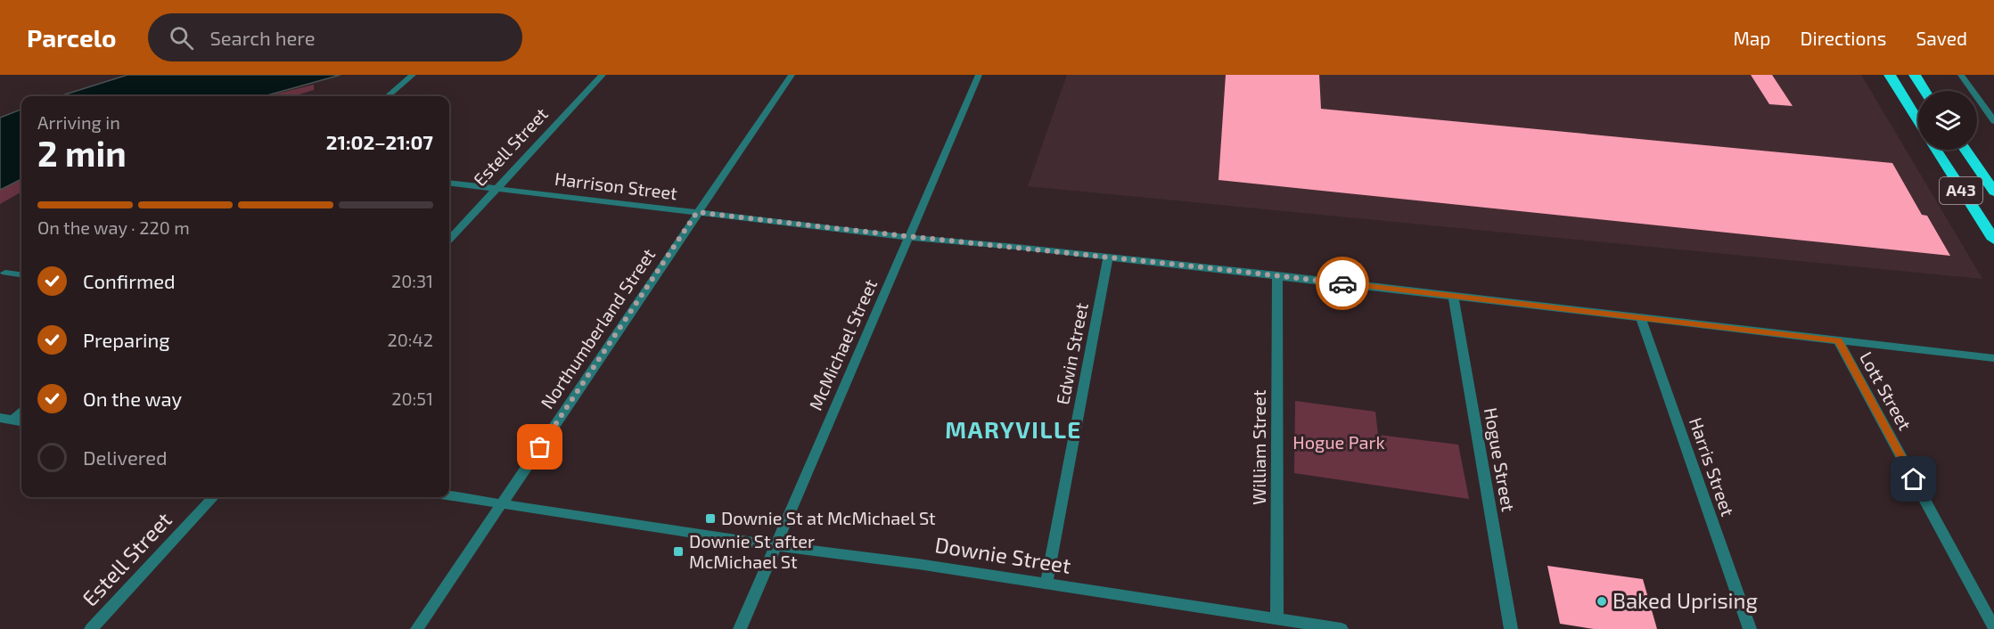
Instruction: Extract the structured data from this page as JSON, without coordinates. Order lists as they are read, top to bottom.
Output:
{
  "streets": {
    "highway": ["A43"],
    "street": [
      "Estell Street",
      "Harrison Street",
      "Northumberland Street",
      "McMichael Street",
      "Edwin Street",
      "Lott Street",
      "William Street",
      "Hogue Street",
      "Harris Street",
      "Downie Street"
    ]
  },
  "crossings": [
    ["Estell Street", "Harrison Street"],
    ["Harrison Street", "Northumberland Street"],
    ["Harrison Street", "McMichael Street"],
    ["Harrison Street", "Edwin Street"],
    ["Harrison Street", "Lott Street"],
    ["Harrison Street", "William Street"],
    ["Harrison Street", "Hogue Street"],
    ["Harrison Street", "Harris Street"],
    ["Northumberland Street", "Downie Street"],
    ["McMichael Street", "Downie Street"],
    ["Edwin Street", "Downie Street"],
    ["William Street", "Downie Street"]
  ],
  "districts": ["MARYVILLE"],
  "parks": ["Hogue Park"],
  "places": {
    "transit": ["Downie St at McMichael St", "Downie St after McMichael St"],
    "other": ["Baked Uprising"]
  },
  "page": {
    "header": "Parcelo",
    "search": "Search here",
    "nav": ["Map", "Directions", "Saved"],
    "heading": ["2 min", "Arriving in", "21:02–21:07"],
    "bar": "On the way · 220 m",
    "list": [
      ["Confirmed", "20:31"],
      ["Preparing", "20:42"],
      ["On the way", "20:51"],
      "Delivered"
    ]
  }
}
